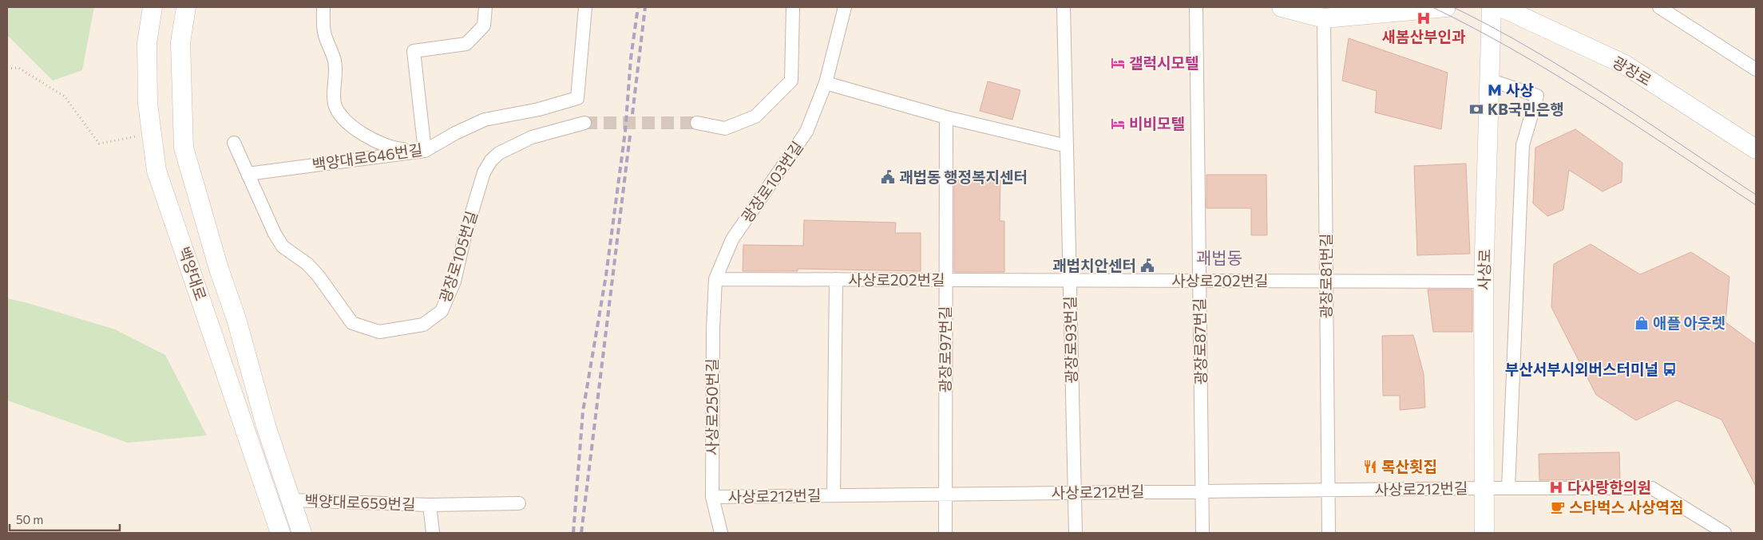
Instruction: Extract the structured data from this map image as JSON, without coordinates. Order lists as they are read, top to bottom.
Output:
{
  "streets": {
    "main road": ["광장로", "사상로", "백양대로"],
    "street": [
      "백양대로646번길",
      "광장로103번길",
      "광장로105번길",
      "광장로81번길",
      "사상로202번길",
      "광장로93번길",
      "광장로87번길",
      "광장로97번길",
      "사상로250번길",
      "사상로212번길",
      "백양대로659번길"
    ]
  },
  "crossings": [
    ["백양대로646번길", "광장로105번길"],
    ["광장로103번길", "사상로202번길"],
    ["광장로103번길", "사상로250번길"],
    ["사상로", "사상로202번길"],
    ["사상로", "사상로212번길"],
    ["백양대로", "백양대로659번길"],
    ["광장로81번길", "사상로202번길"],
    ["광장로81번길", "사상로212번길"],
    ["사상로202번길", "광장로93번길"],
    ["사상로202번길", "광장로87번길"],
    ["사상로202번길", "광장로97번길"],
    ["사상로202번길", "사상로250번길"],
    ["사상로202번길", "사상로212번길"],
    ["광장로93번길", "사상로212번길"],
    ["광장로87번길", "사상로212번길"],
    ["광장로97번길", "사상로212번길"],
    ["사상로250번길", "사상로212번길"]
  ],
  "districts": ["괘법동"],
  "places": {
    "hospital": ["새봄산부인과", "다사랑한의원"],
    "hotel": ["갤럭시모텔", "비비모텔"],
    "metro station": ["사상"],
    "bank": ["KB국민은행"],
    "public building": ["괘법동 행정복지센터", "괘법치안센터"],
    "shop": ["애플 아웃렛"],
    "bus stop": ["부산서부시외버스터미널"],
    "restaurant": ["록산횟집"],
    "cafe": ["스타벅스 사상역점"]
  },
  "scale_bar": "50 m"
}
